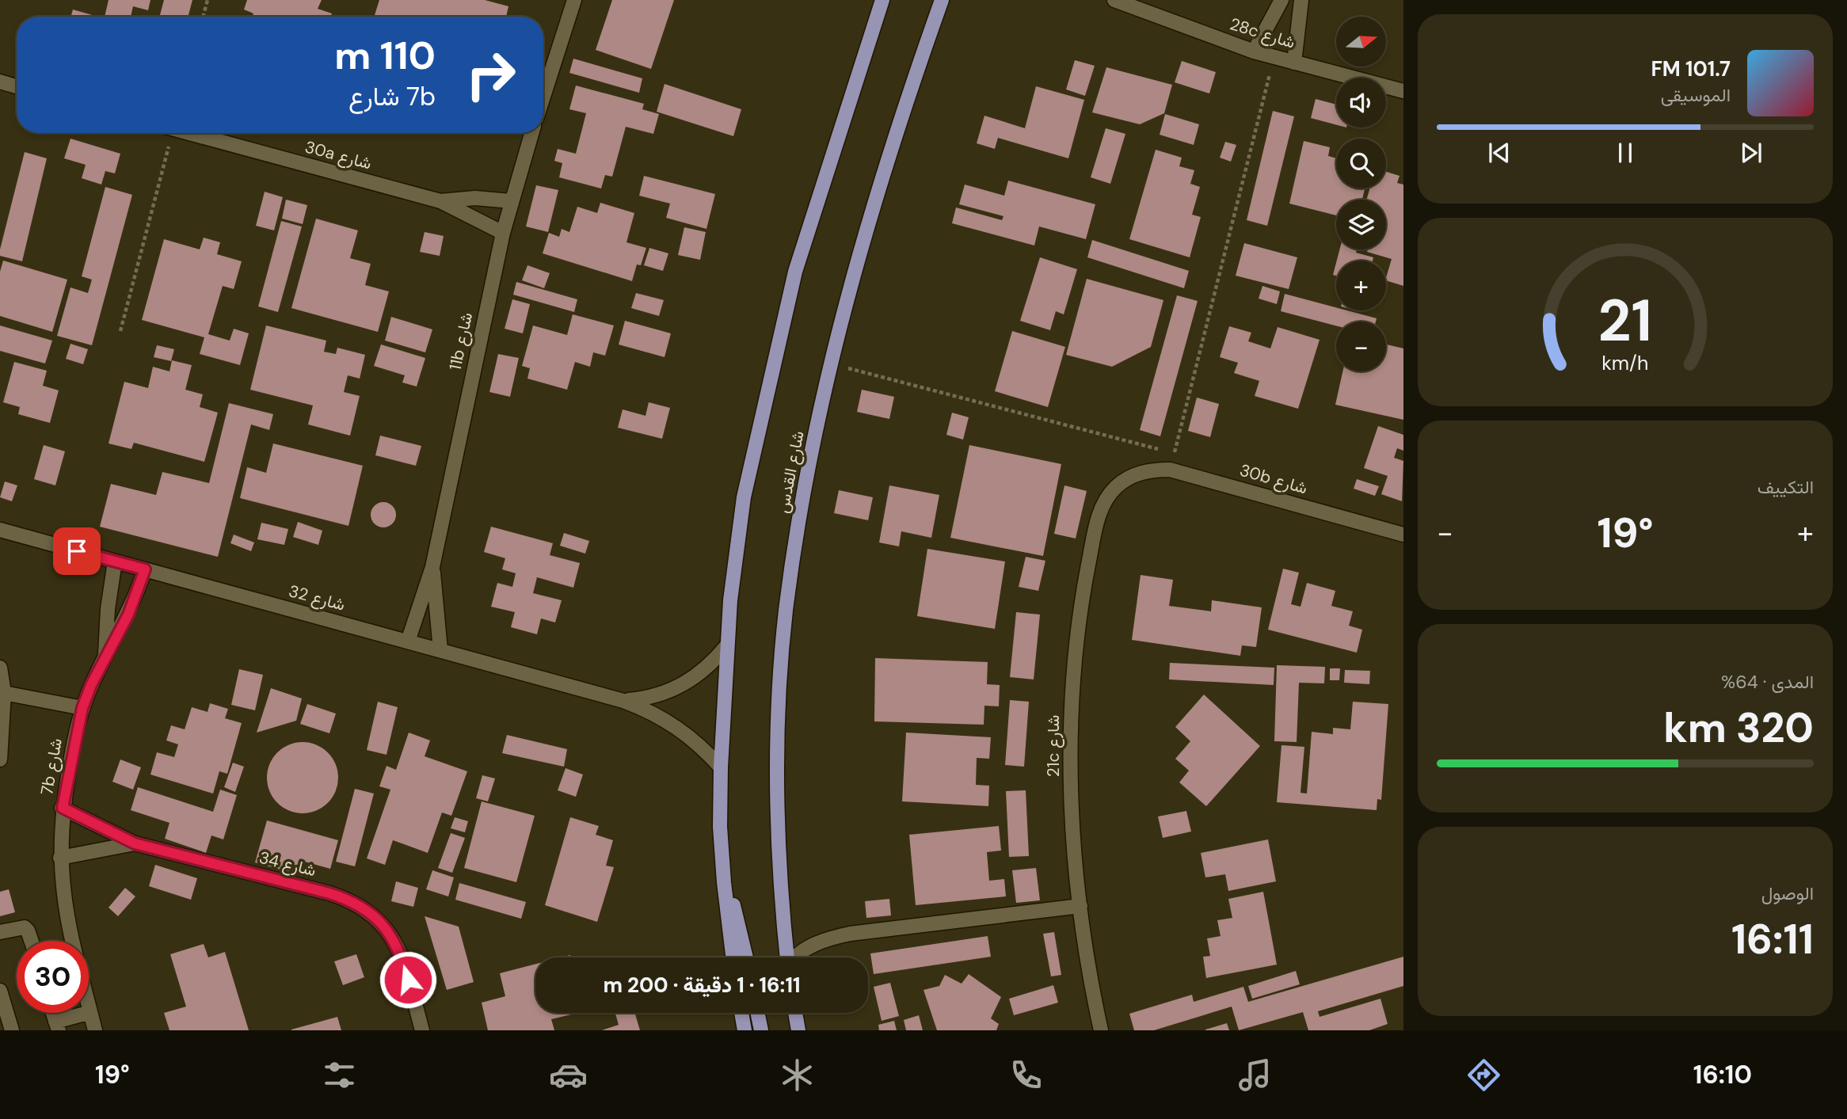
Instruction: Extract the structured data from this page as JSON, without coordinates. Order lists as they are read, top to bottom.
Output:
{
  "streets": {
    "main road": ["شارع القدس"],
    "street": [
      "28c شارع",
      "30a شارع",
      "11b شارع",
      "30b شارع",
      "شارع 32",
      "21c شارع",
      "7b شارع",
      "شارع 34"
    ]
  },
  "crossings": [
    ["30a شارع", "11b شارع"],
    ["11b شارع", "شارع 32"],
    ["30b شارع", "21c شارع"],
    ["شارع 32", "7b شارع"],
    ["7b شارع", "شارع 34"]
  ],
  "north": "right",
  "page": {
    "map_buttons": ["+", "−"],
    "turn": ["110 m", "7b شارع"],
    "song": ["101.7 FM", "الموسيقى"],
    "tile": [
      "التكييف",
      ["المدى · 64%", "320 km"],
      ["الوصول", "16:11"]
    ],
    "heat": ["−", "19°", "+"],
    "limit": "30",
    "trip": "16:11 · 1 دقيقة · 200 m",
    "tabs": ["16:10", "19°"],
    "gauge": ["21", "km/h"]
  }
}
